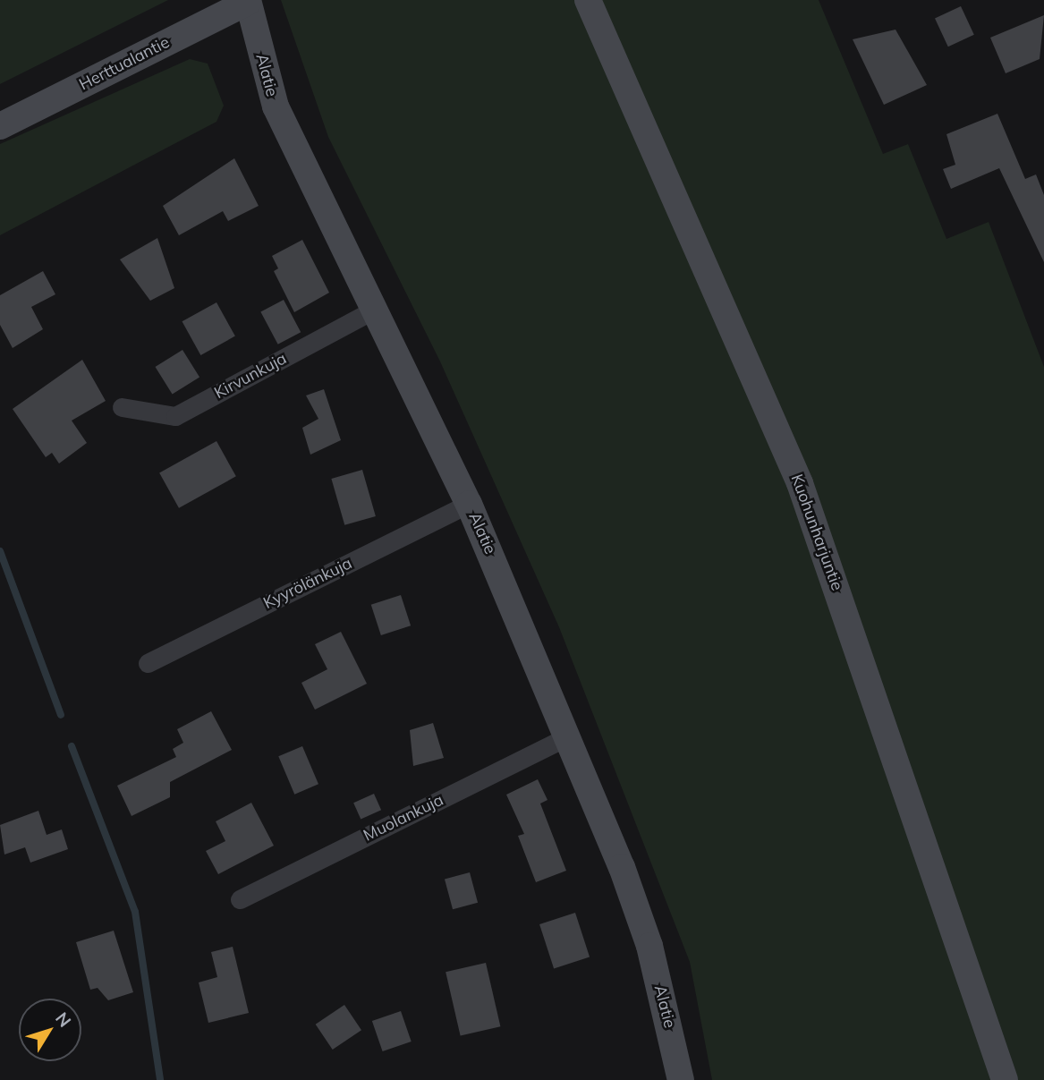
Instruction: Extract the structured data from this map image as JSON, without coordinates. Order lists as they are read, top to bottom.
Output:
{
  "streets": {
    "street": [
      "Herttualantie",
      "Alatie",
      "Kirvunkuja",
      "Kuohunharjuntie",
      "Kyyrölänkuja",
      "Muolankuja"
    ]
  },
  "crossings": [
    ["Herttualantie", "Alatie"],
    ["Alatie", "Kirvunkuja"],
    ["Alatie", "Kyyrölänkuja"],
    ["Alatie", "Muolankuja"]
  ],
  "north": "top right"
}
